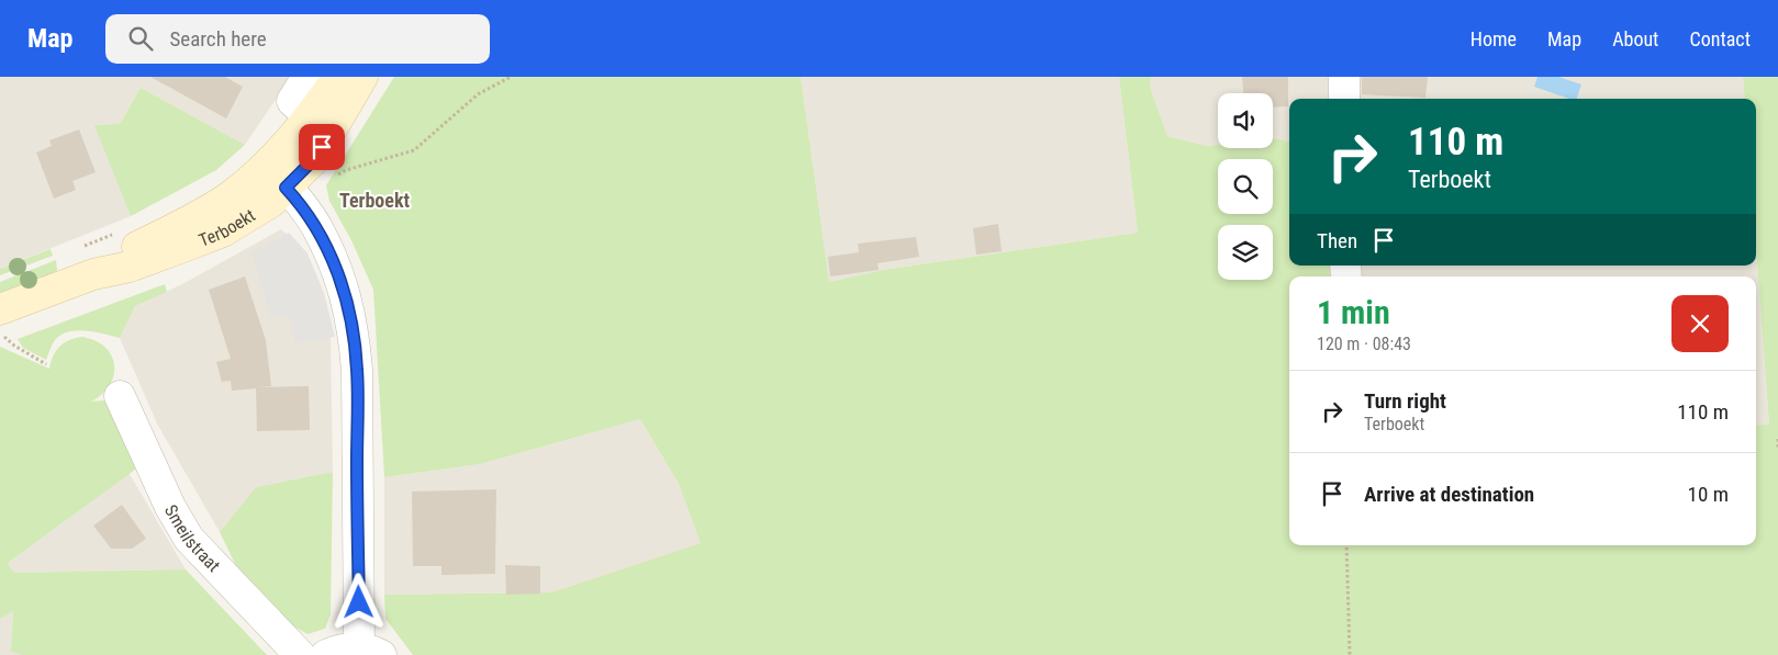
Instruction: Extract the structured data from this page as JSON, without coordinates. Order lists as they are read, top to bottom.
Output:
{
  "streets": {
    "main road": ["Terboekt"],
    "street": ["Smeilstraat"]
  },
  "districts": ["Terboekt"],
  "page": {
    "header": "Map",
    "search": "Search here",
    "nav": [
      "Home",
      "Map",
      "About",
      "Contact"
    ],
    "turn": ["110 m", "Terboekt"],
    "then": "Then",
    "heading": ["1 min", "120 m · 08:43"],
    "list": [
      {
        "name": "Turn right",
        "note": "Terboekt",
        "value": "110 m"
      },
      {
        "name": "Arrive at destination",
        "value": "10 m"
      }
    ]
  }
}
